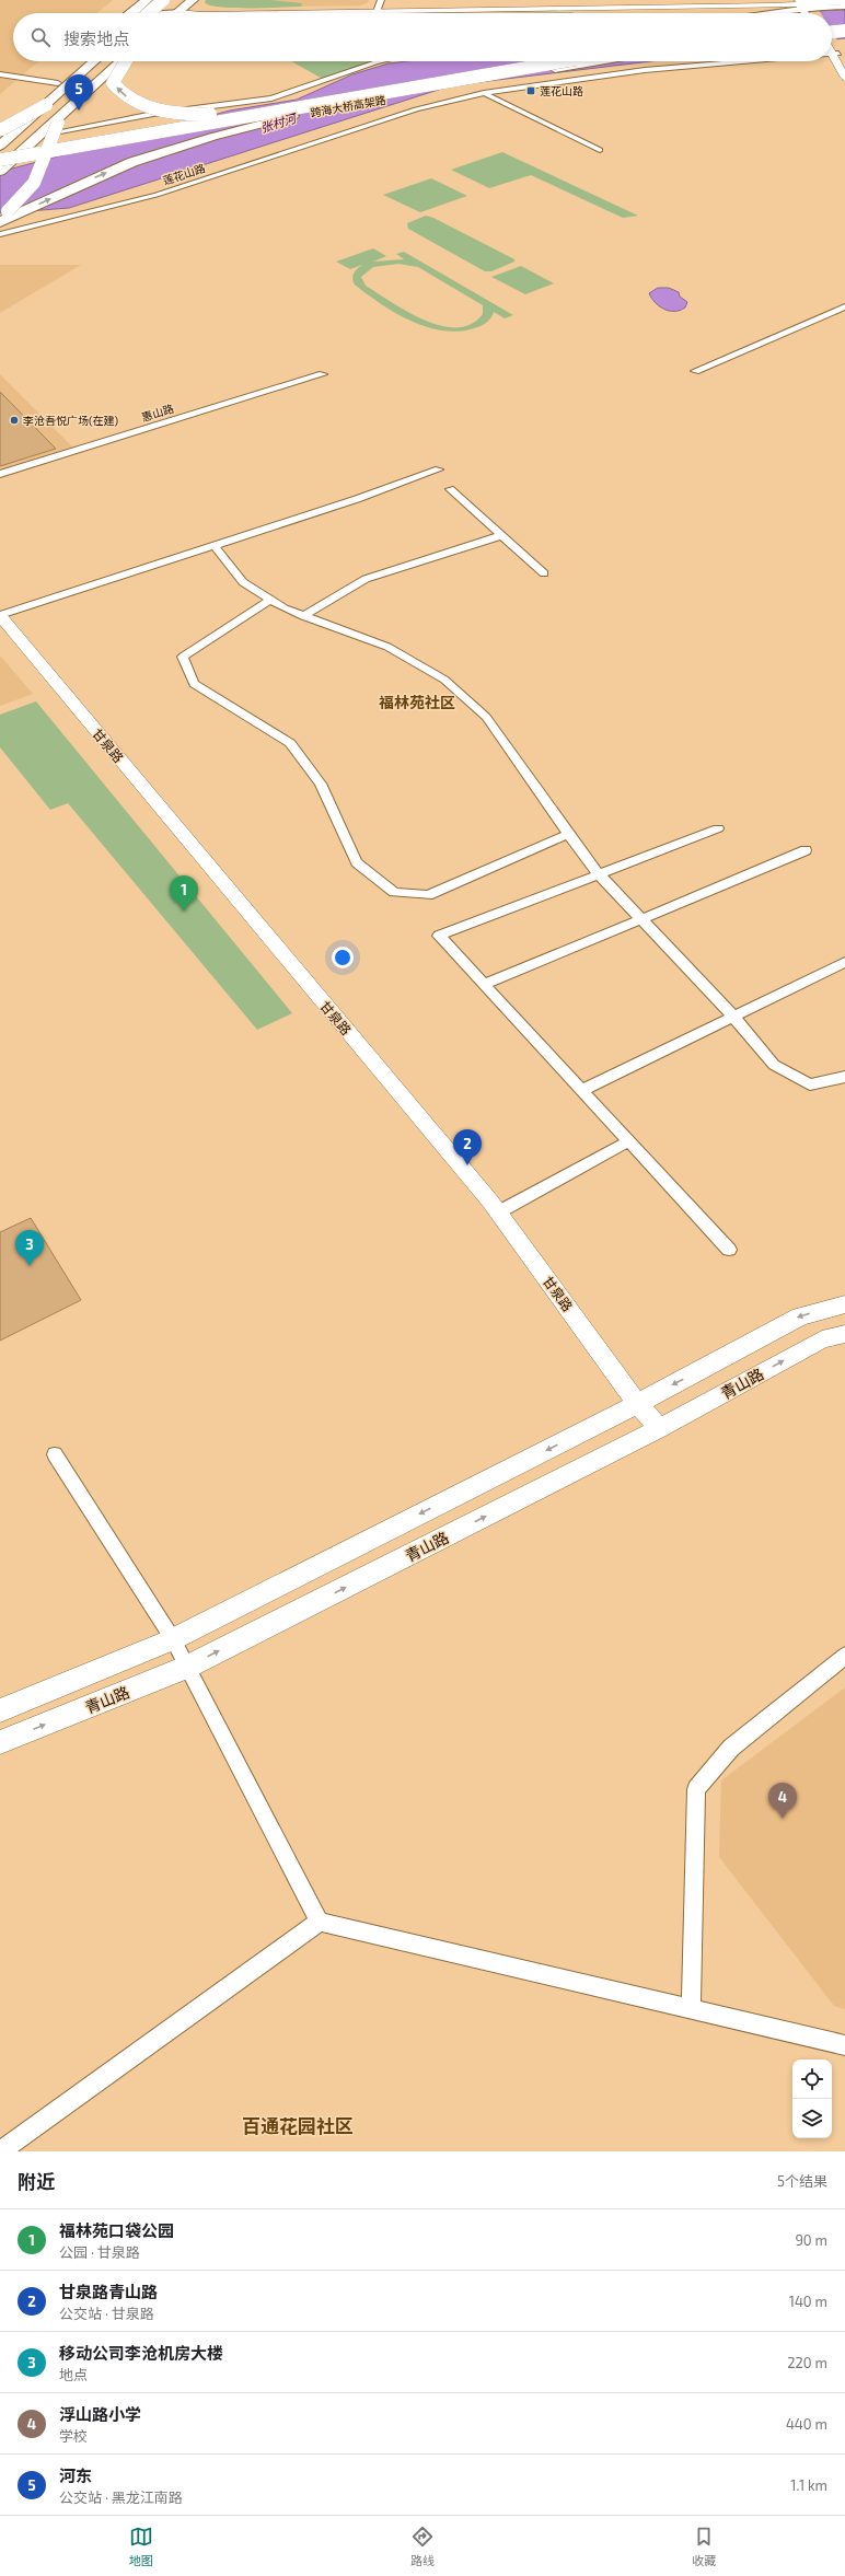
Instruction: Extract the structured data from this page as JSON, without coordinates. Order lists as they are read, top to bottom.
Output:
{
  "streets": {
    "highway": ["跨海大桥高架路"],
    "main road": ["甘泉路", "青山路"],
    "street": ["莲花山路", "惠山路"]
  },
  "crossings": [
    ["甘泉路", "青山路"]
  ],
  "districts": ["福林苑社区", "百通花园社区"],
  "water": ["张村河"],
  "places": {
    "transit": ["莲花山路"],
    "other": ["李沧吾悦广场(在建)"]
  },
  "page": {
    "search": "搜索地点",
    "pins": [
      "5",
      "1",
      "2",
      "3",
      "4"
    ],
    "heading": ["附近", "5个结果"],
    "list": [
      {
        "mark": "1",
        "name": "福林苑口袋公园",
        "note": "公园 · 甘泉路",
        "value": "90 m"
      },
      {
        "mark": "2",
        "name": "甘泉路青山路",
        "note": "公交站 · 甘泉路",
        "value": "140 m"
      },
      {
        "mark": "3",
        "name": "移动公司李沧机房大楼",
        "note": "地点",
        "value": "220 m"
      },
      {
        "mark": "4",
        "name": "浮山路小学",
        "note": "学校",
        "value": "440 m"
      },
      {
        "mark": "5",
        "name": "河东",
        "note": "公交站 · 黑龙江南路",
        "value": "1.1 km"
      }
    ],
    "nav": ["地图", "路线", "收藏"]
  }
}
